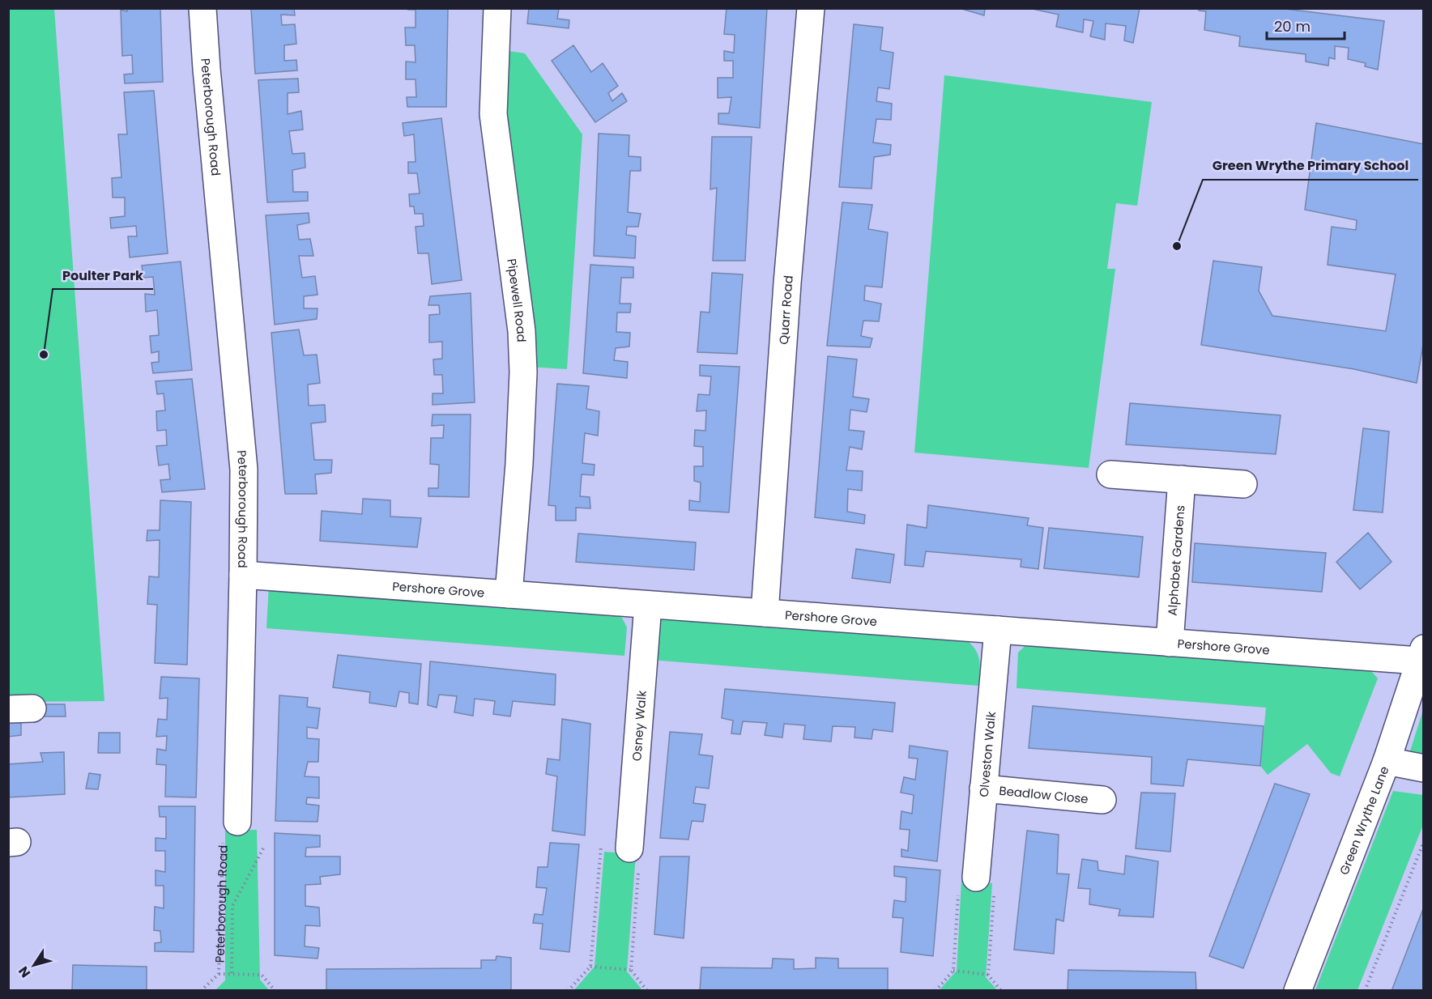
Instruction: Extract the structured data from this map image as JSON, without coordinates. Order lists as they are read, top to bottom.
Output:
{
  "streets": {
    "street": [
      "Peterborough Road",
      "Pipewell Road",
      "Quarr Road",
      "Alphabet Gardens",
      "Pershore Grove",
      "Osney Walk",
      "Olveston Walk",
      "Beadlow Close",
      "Green Wrythe Lane"
    ]
  },
  "crossings": [
    ["Peterborough Road", "Pershore Grove"],
    ["Pipewell Road", "Pershore Grove"],
    ["Quarr Road", "Pershore Grove"],
    ["Alphabet Gardens", "Pershore Grove"],
    ["Pershore Grove", "Osney Walk"],
    ["Pershore Grove", "Olveston Walk"],
    ["Pershore Grove", "Green Wrythe Lane"],
    ["Olveston Walk", "Beadlow Close"]
  ],
  "places": ["Green Wrythe Primary School", "Poulter Park"],
  "scale_bar": "20 m",
  "north": "bottom left"
}
